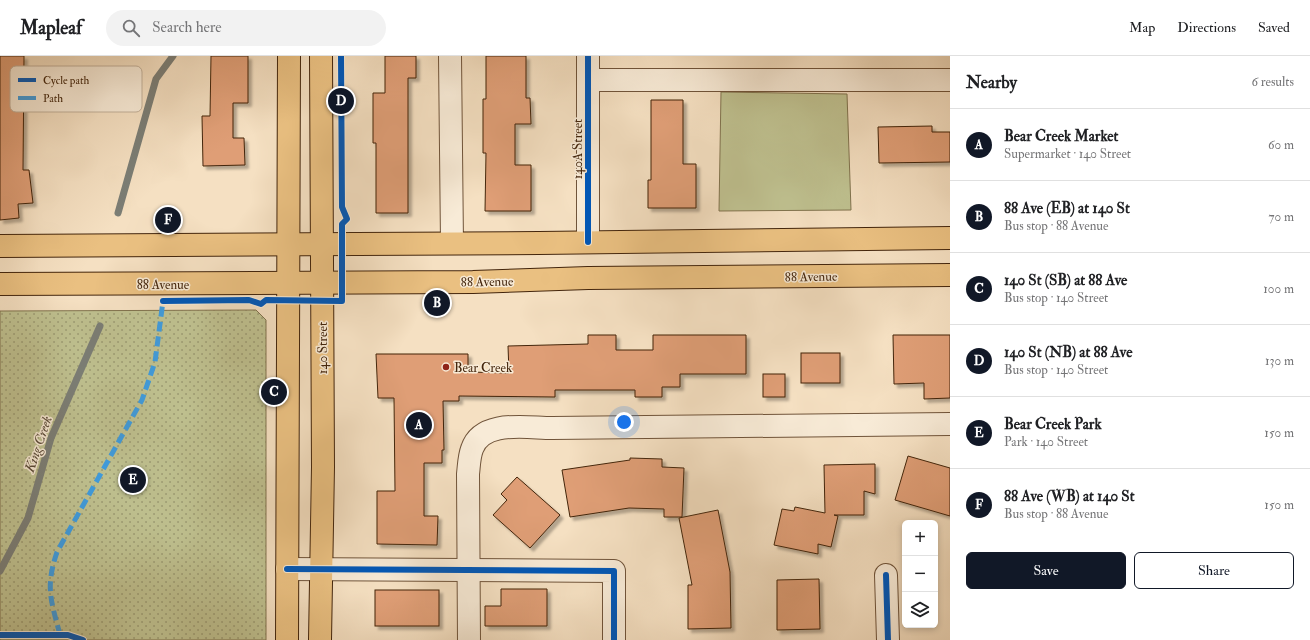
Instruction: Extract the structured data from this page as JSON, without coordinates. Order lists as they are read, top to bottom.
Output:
{
  "streets": {
    "main road": ["88 Avenue", "140 Street"],
    "street": ["140A Street"]
  },
  "crossings": [
    ["88 Avenue", "140 Street"]
  ],
  "water": ["King Creek"],
  "places": ["Bear Creek"],
  "legend": ["Cycle path", "Path"],
  "page": {
    "header": "Mapleaf",
    "search": "Search here",
    "nav": ["Map", "Directions", "Saved"],
    "heading": ["Nearby", "6 results"],
    "pins": [
      "D",
      "F",
      "B",
      "C",
      "A",
      "E"
    ],
    "list": [
      {
        "mark": "A",
        "name": "Bear Creek Market",
        "note": "Supermarket · 140 Street",
        "value": "60 m"
      },
      {
        "mark": "B",
        "name": "88 Ave (EB) at 140 St",
        "note": "Bus stop · 88 Avenue",
        "value": "70 m"
      },
      {
        "mark": "C",
        "name": "140 St (SB) at 88 Ave",
        "note": "Bus stop · 140 Street",
        "value": "100 m"
      },
      {
        "mark": "D",
        "name": "140 St (NB) at 88 Ave",
        "note": "Bus stop · 140 Street",
        "value": "130 m"
      },
      {
        "mark": "E",
        "name": "Bear Creek Park",
        "note": "Park · 140 Street",
        "value": "150 m"
      },
      {
        "mark": "F",
        "name": "88 Ave (WB) at 140 St",
        "note": "Bus stop · 88 Avenue",
        "value": "150 m"
      }
    ],
    "map_buttons": ["+", "−"],
    "buttons": ["Save", "Share"]
  }
}
